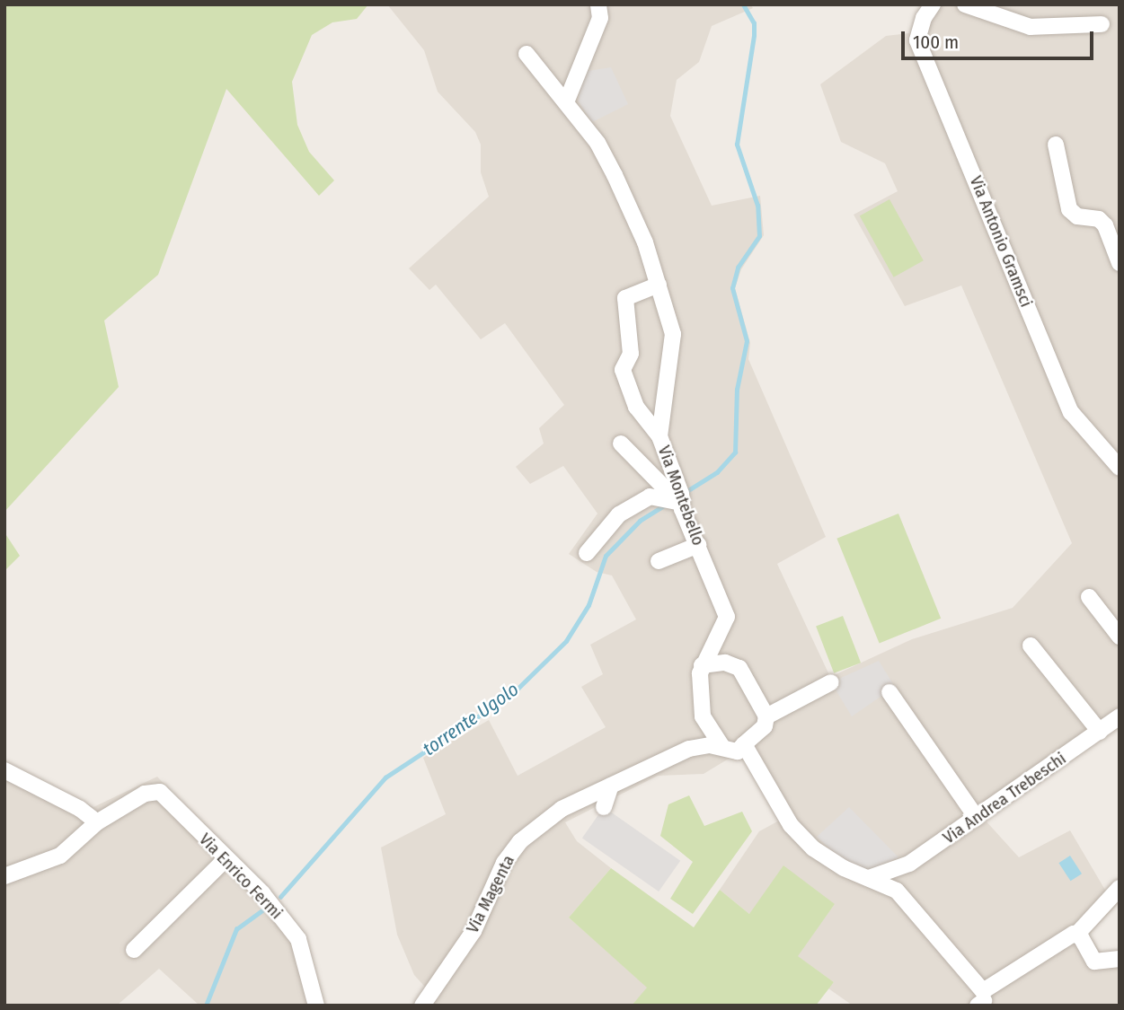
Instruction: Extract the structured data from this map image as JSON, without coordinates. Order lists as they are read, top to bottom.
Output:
{
  "streets": {
    "street": [
      "Via Antonio Gramsci",
      "Via Montebello",
      "Via Andrea Trebeschi",
      "Via Enrico Fermi",
      "Via Magenta"
    ]
  },
  "crossings": [
    ["Via Montebello", "Via Andrea Trebeschi"],
    ["Via Montebello", "Via Magenta"]
  ],
  "water": ["torrente Ugolo"],
  "scale_bar": "100 m"
}
